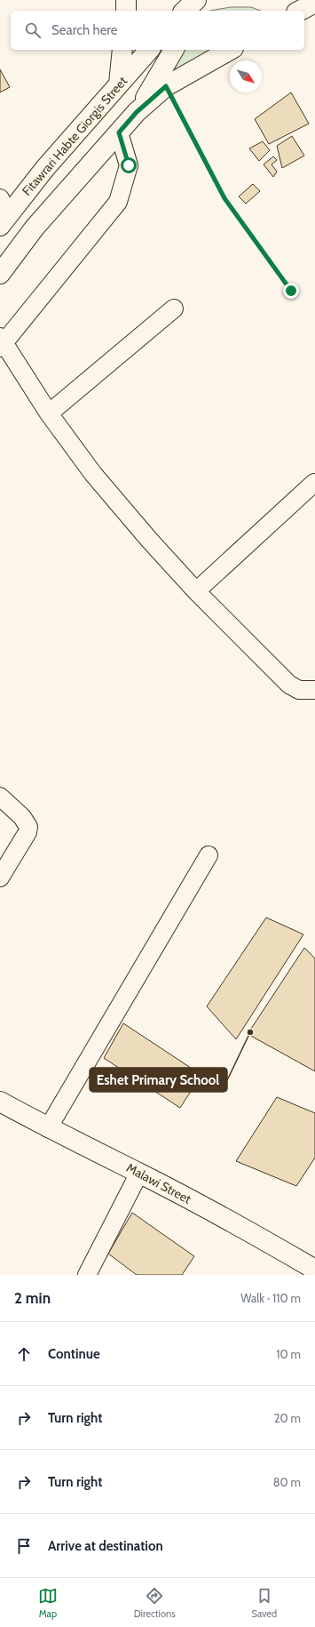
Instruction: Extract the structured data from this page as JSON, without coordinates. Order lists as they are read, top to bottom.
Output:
{
  "streets": {
    "main road": ["Fitawrari Habte Giorgis Street", "Malawi Street"]
  },
  "places": ["Eshet Primary School"],
  "north": "bottom right",
  "page": {
    "search": "Search here",
    "heading": ["2 min", "Walk · 110 m"],
    "list": [
      ["Continue", "10 m"],
      ["Turn right", "20 m"],
      ["Turn right", "80 m"],
      "Arrive at destination"
    ],
    "nav": ["Map", "Directions", "Saved"]
  }
}
